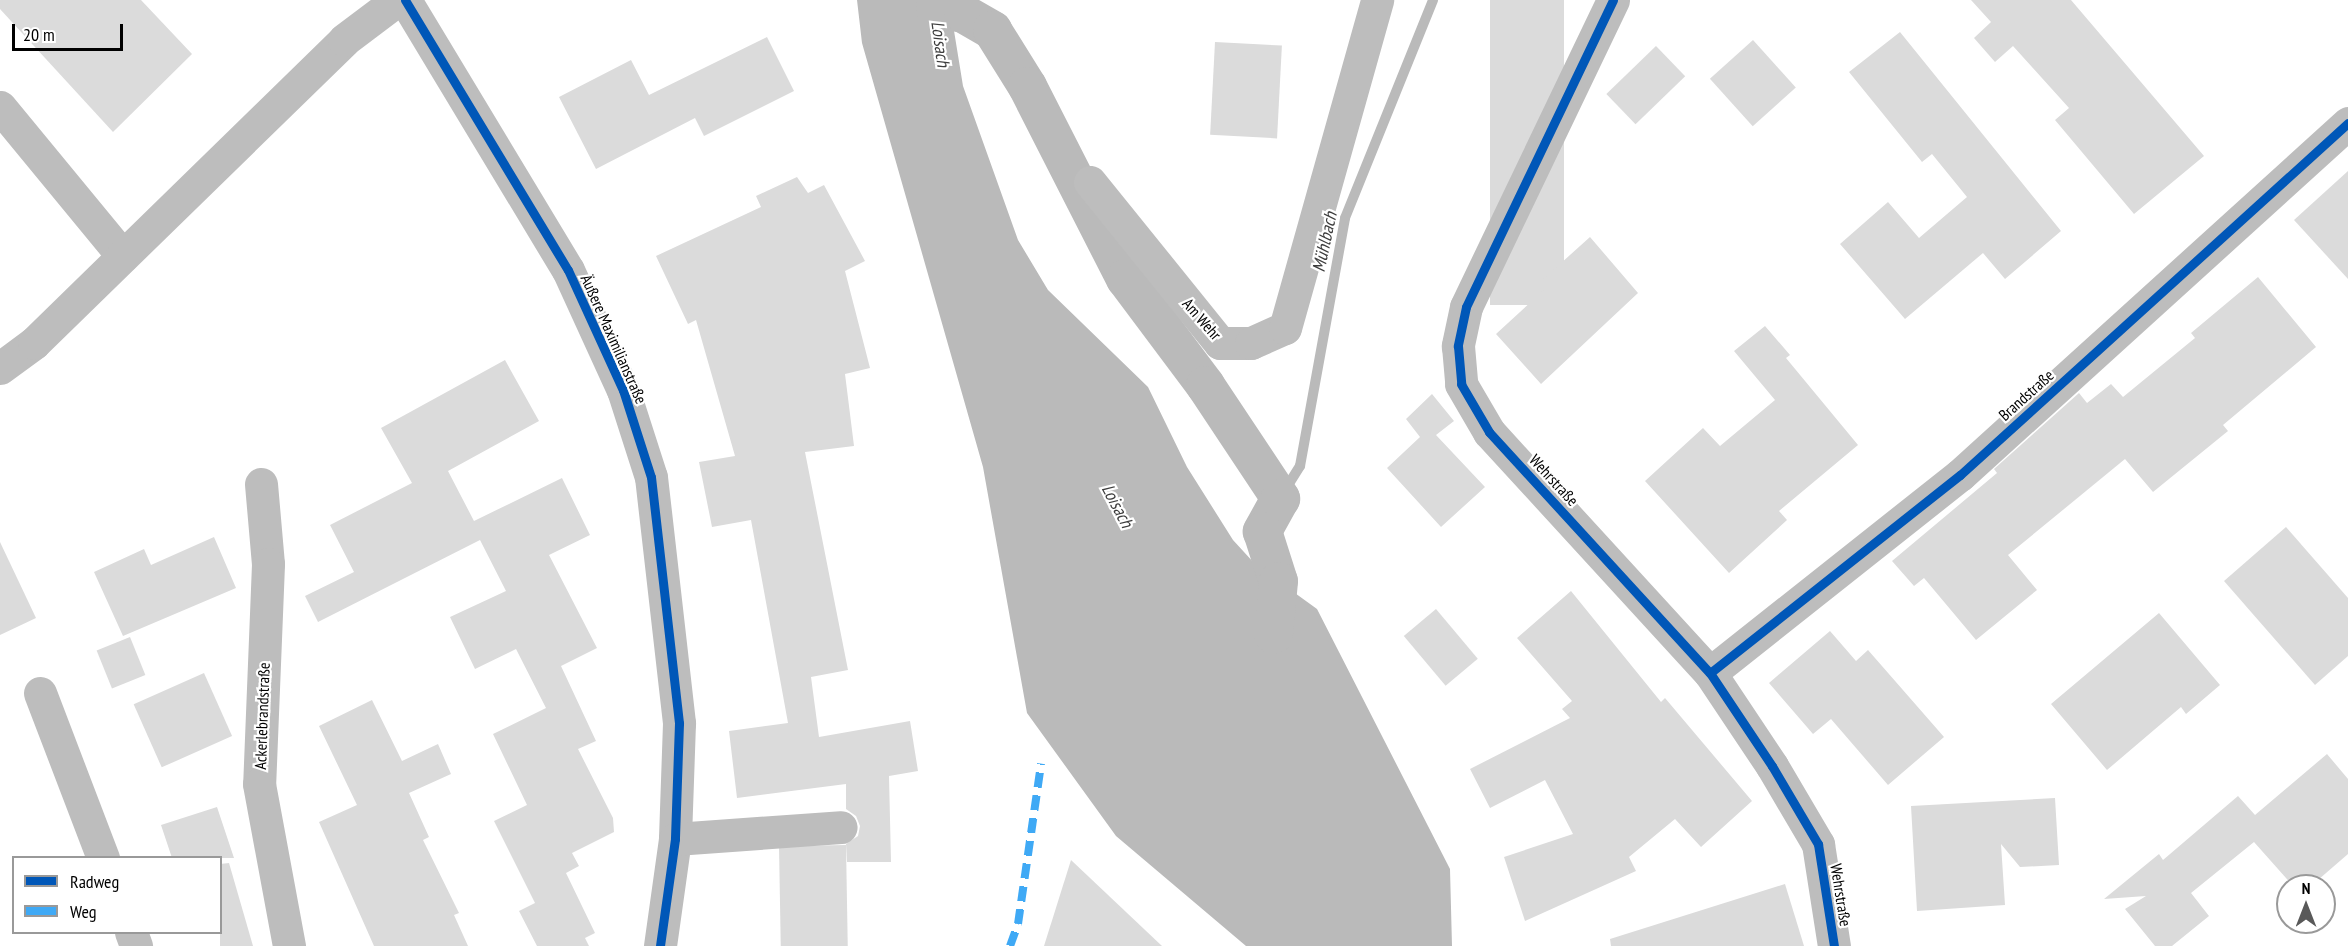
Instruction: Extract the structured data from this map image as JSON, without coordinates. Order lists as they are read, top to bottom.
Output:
{
  "streets": {
    "street": [
      "Am Wehr",
      "Äußere Maximilianstraße",
      "Brandstraße",
      "Wehrstraße",
      "Ackerlebrandstraße"
    ]
  },
  "crossings": [
    ["Brandstraße", "Wehrstraße"]
  ],
  "water": ["Loisach", "Mühlbach"],
  "legend": ["Radweg", "Weg"],
  "scale_bar": "20 m",
  "north": "top"
}
